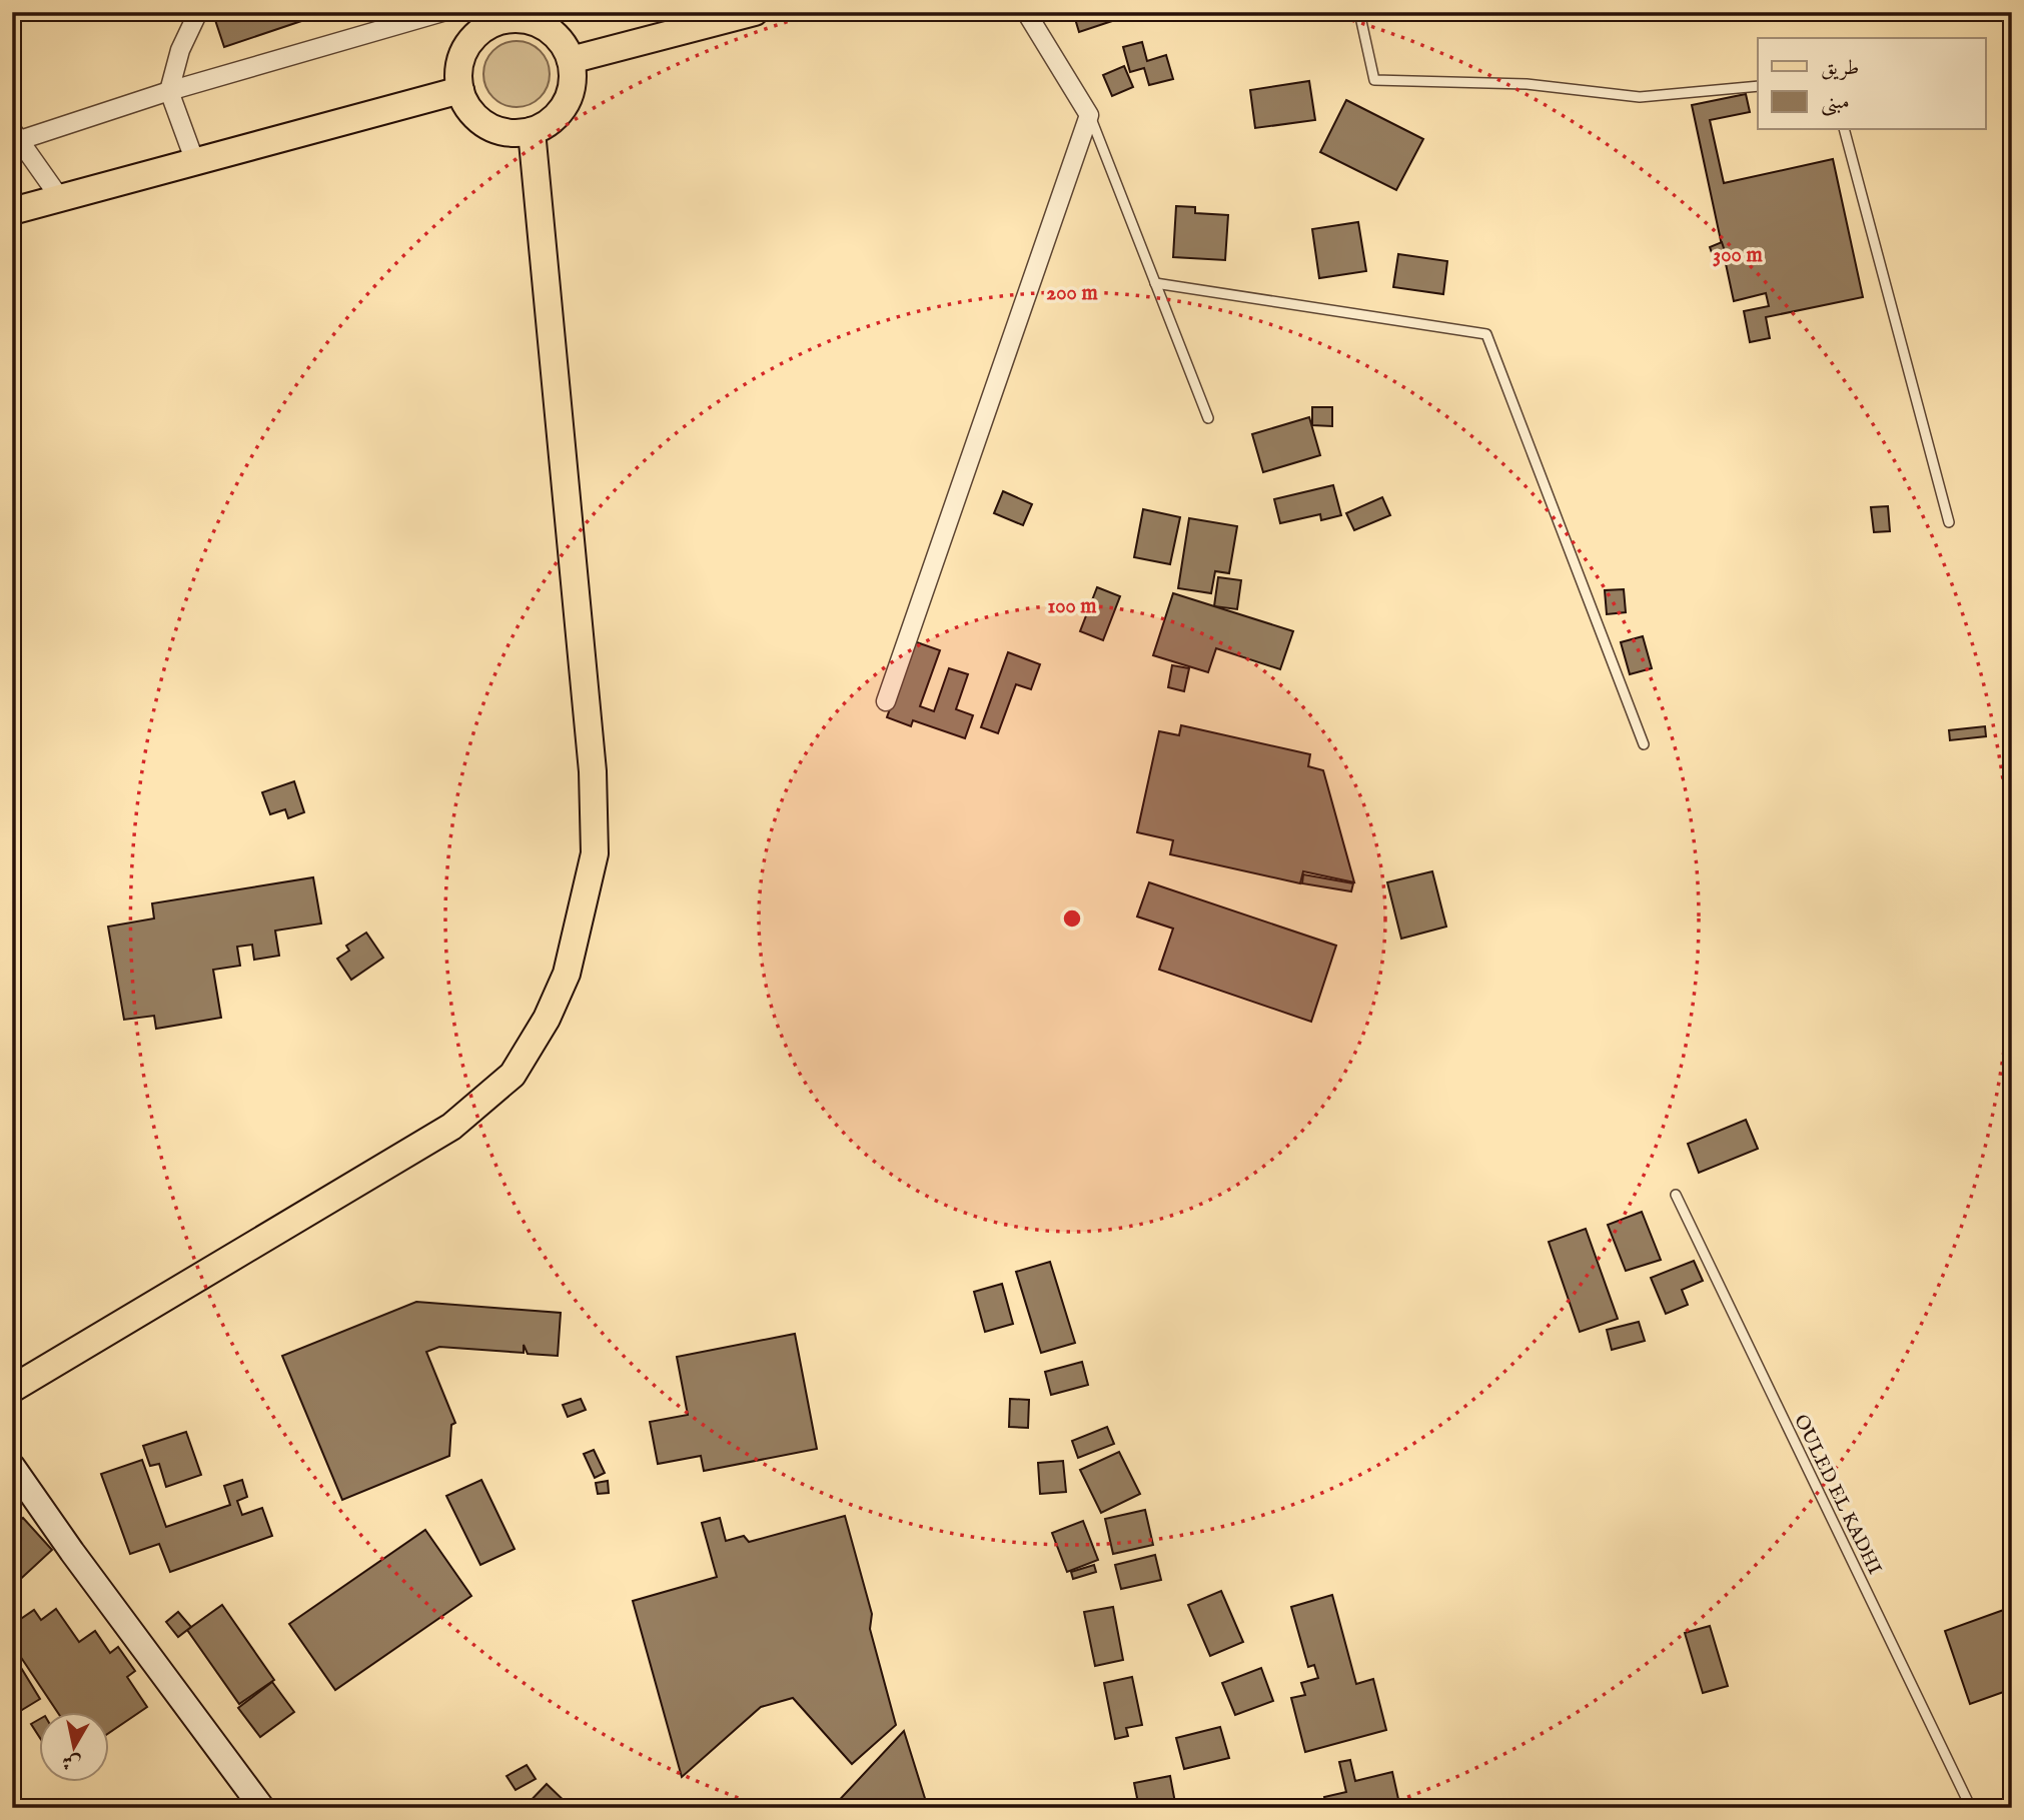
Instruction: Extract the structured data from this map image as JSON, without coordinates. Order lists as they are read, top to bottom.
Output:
{
  "streets": {
    "lane": ["OULED EL KADHI"]
  },
  "legend": ["طريق", "مبنى"],
  "north": "bottom",
  "rings": ["300 m", "200 m", "100 m"]
}
